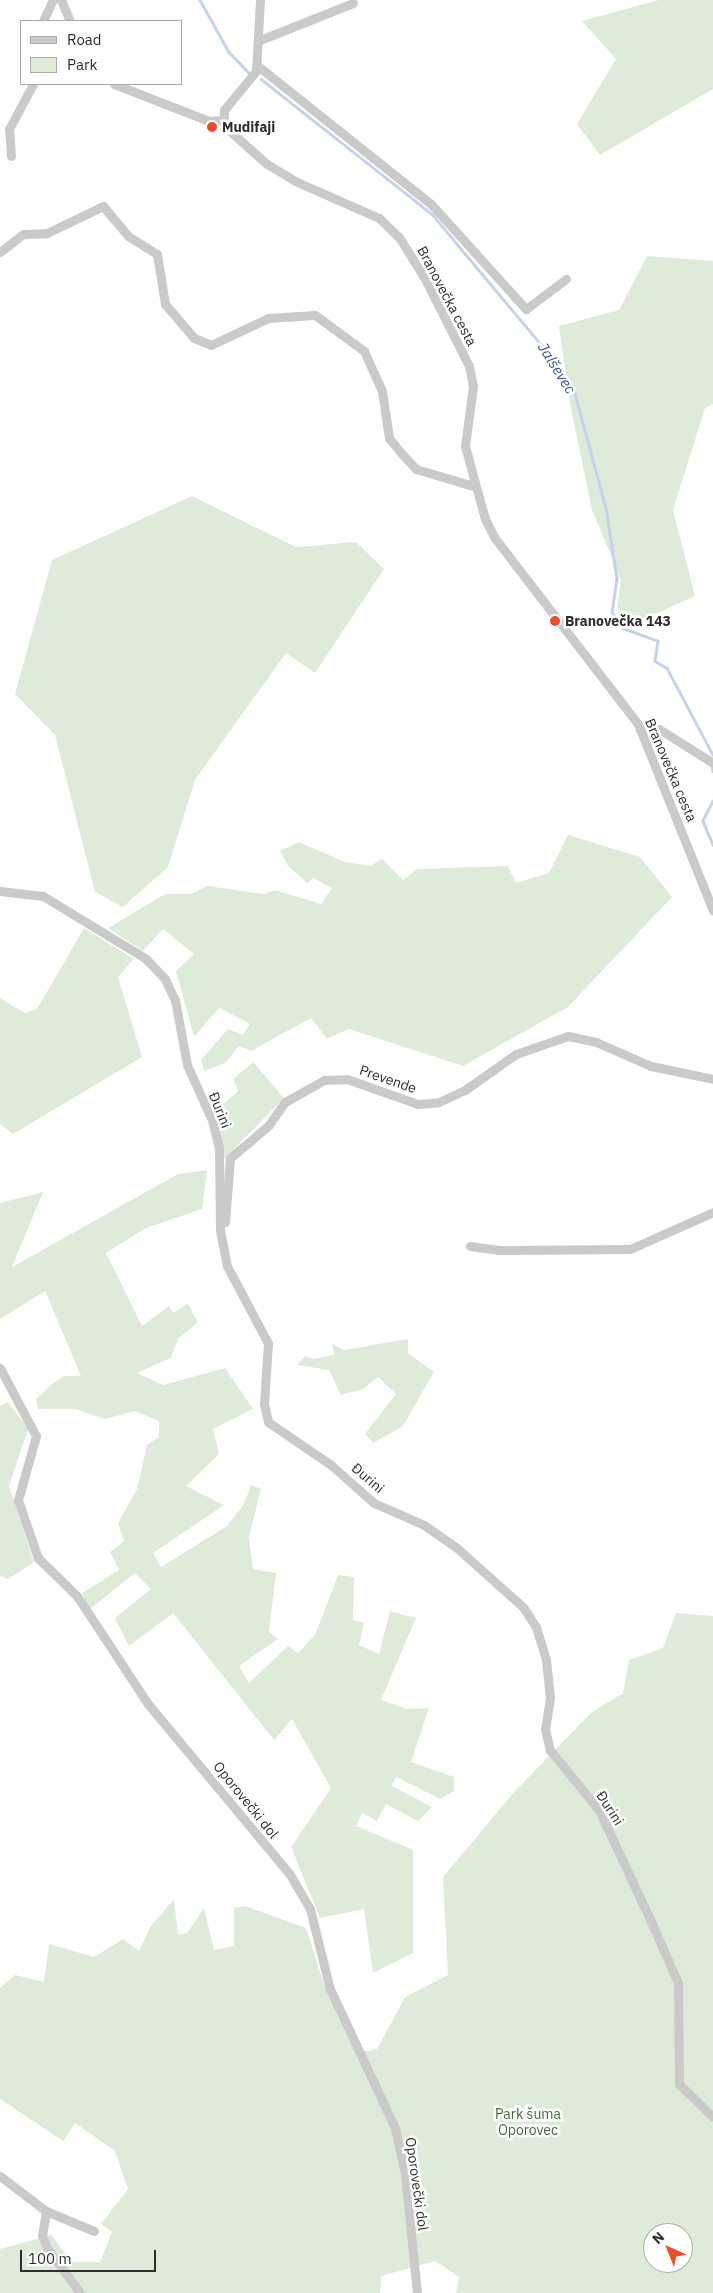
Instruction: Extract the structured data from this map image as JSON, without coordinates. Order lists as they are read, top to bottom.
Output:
{
  "streets": {
    "street": [
      "Branovečka cesta",
      "Prevende",
      "Đurini",
      "Oporovečki dol"
    ]
  },
  "crossings": [
    ["Prevende", "Đurini"]
  ],
  "water": ["Jalševec"],
  "parks": ["Park šuma Oporovec"],
  "places": ["Mudifaji", "Branovečka 143"],
  "legend": ["Road", "Park"],
  "scale_bar": "100 m",
  "north": "top left"
}
